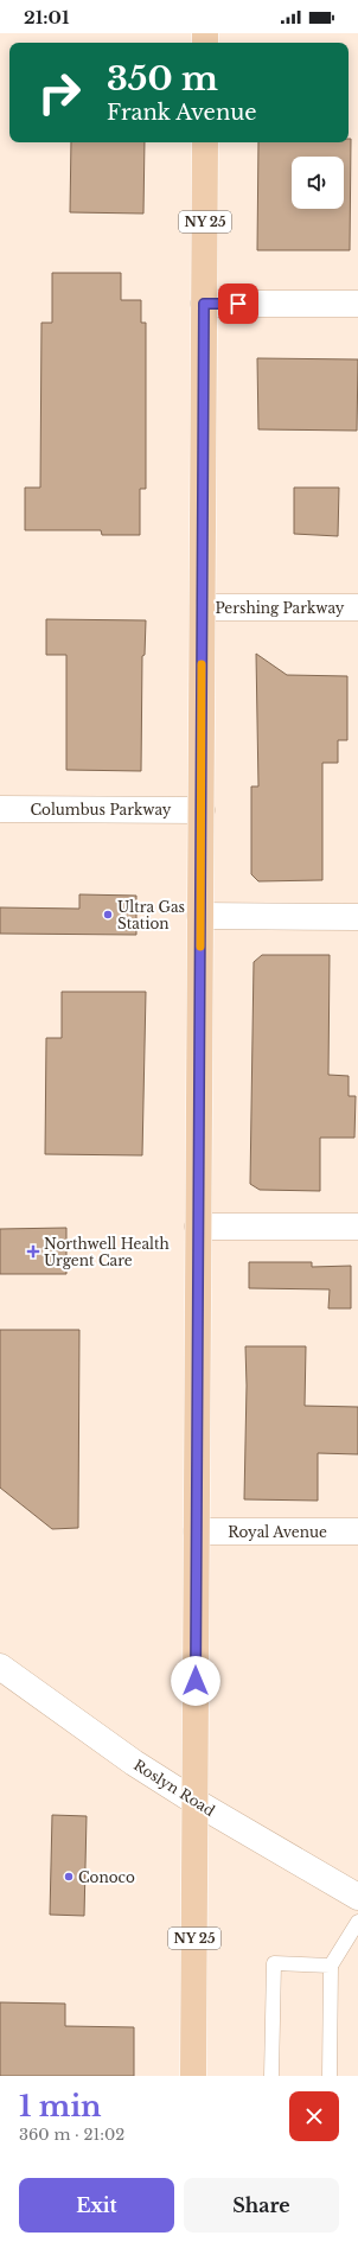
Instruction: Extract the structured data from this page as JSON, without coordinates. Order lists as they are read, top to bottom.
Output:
{
  "streets": {
    "main road": ["NY 25"],
    "street": [
      "Pershing Parkway",
      "Columbus Parkway",
      "Royal Avenue",
      "Roslyn Road"
    ]
  },
  "crossings": [
    ["NY 25", "Pershing Parkway"],
    ["NY 25", "Columbus Parkway"],
    ["NY 25", "Royal Avenue"],
    ["NY 25", "Roslyn Road"]
  ],
  "places": {
    "other": ["Ultra Gas Station", "Conoco"],
    "health": ["Northwell Health Urgent Care"]
  },
  "page": {
    "status": "21:01",
    "turn": ["350 m", "Frank Avenue"],
    "heading": ["1 min", "360 m · 21:02"],
    "buttons": ["Exit", "Share"]
  }
}
